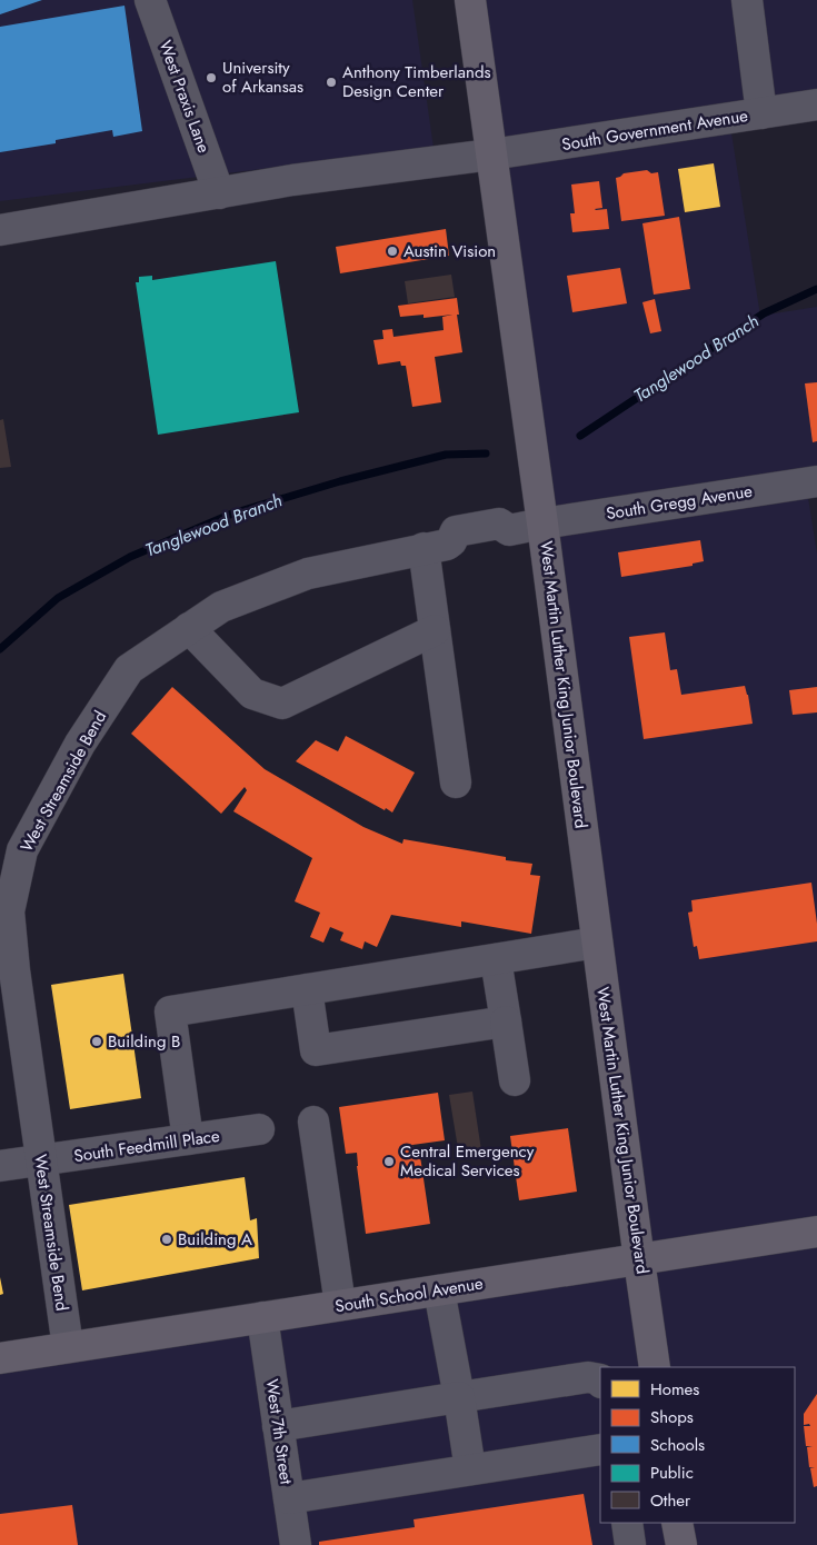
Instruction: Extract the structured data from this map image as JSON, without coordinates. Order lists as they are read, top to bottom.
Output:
{
  "streets": {
    "main road": ["West Martin Luther King Junior Boulevard", "South School Avenue"],
    "street": [
      "West Praxis Lane",
      "South Government Avenue",
      "South Gregg Avenue",
      "West Streamside Bend",
      "South Feedmill Place",
      "West 7th Street"
    ]
  },
  "crossings": [
    ["West Praxis Lane", "South Government Avenue"],
    ["South Government Avenue", "West Martin Luther King Junior Boulevard"],
    ["South Gregg Avenue", "West Martin Luther King Junior Boulevard"],
    ["South Gregg Avenue", "West Streamside Bend"],
    ["West Martin Luther King Junior Boulevard", "West Streamside Bend"],
    ["West Martin Luther King Junior Boulevard", "South School Avenue"],
    ["West Streamside Bend", "South Feedmill Place"],
    ["West Streamside Bend", "South School Avenue"],
    ["South School Avenue", "West 7th Street"]
  ],
  "water": ["Tanglewood Branch"],
  "places": [
    "University of Arkansas",
    "Anthony Timberlands Design Center",
    "Austin Vision",
    "Building B",
    "Central Emergency Medical Services",
    "Building A"
  ],
  "legend": [
    "Homes",
    "Shops",
    "Schools",
    "Public",
    "Other"
  ]
}
